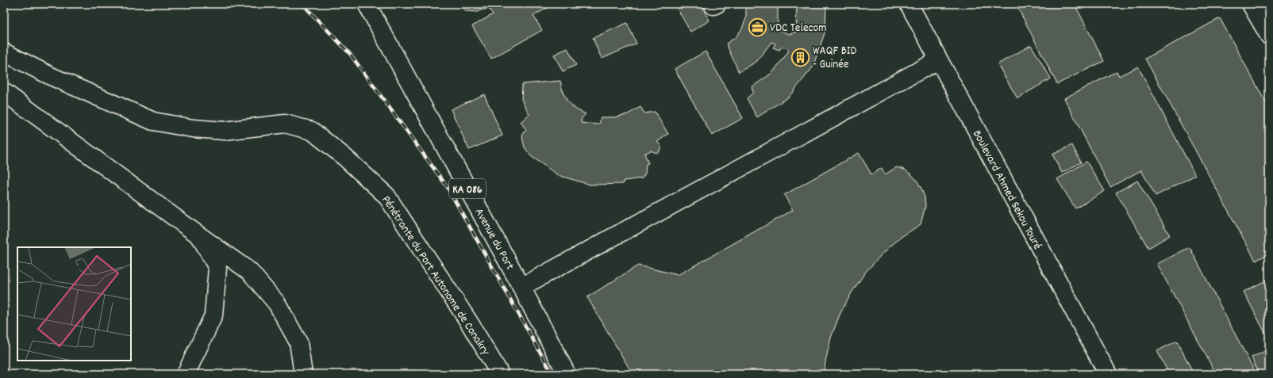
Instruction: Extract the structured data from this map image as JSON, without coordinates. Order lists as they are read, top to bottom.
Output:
{
  "streets": {
    "street": [
      "KA 086",
      "Boulevard Ahmed Sekou Touré",
      "Avenue du Port",
      "Pénétrante du Port Autonome de Conakry"
    ]
  },
  "places": {
    "office": ["VDC Telecom"],
    "building": ["WAQF BID - Guinée"]
  }
}
